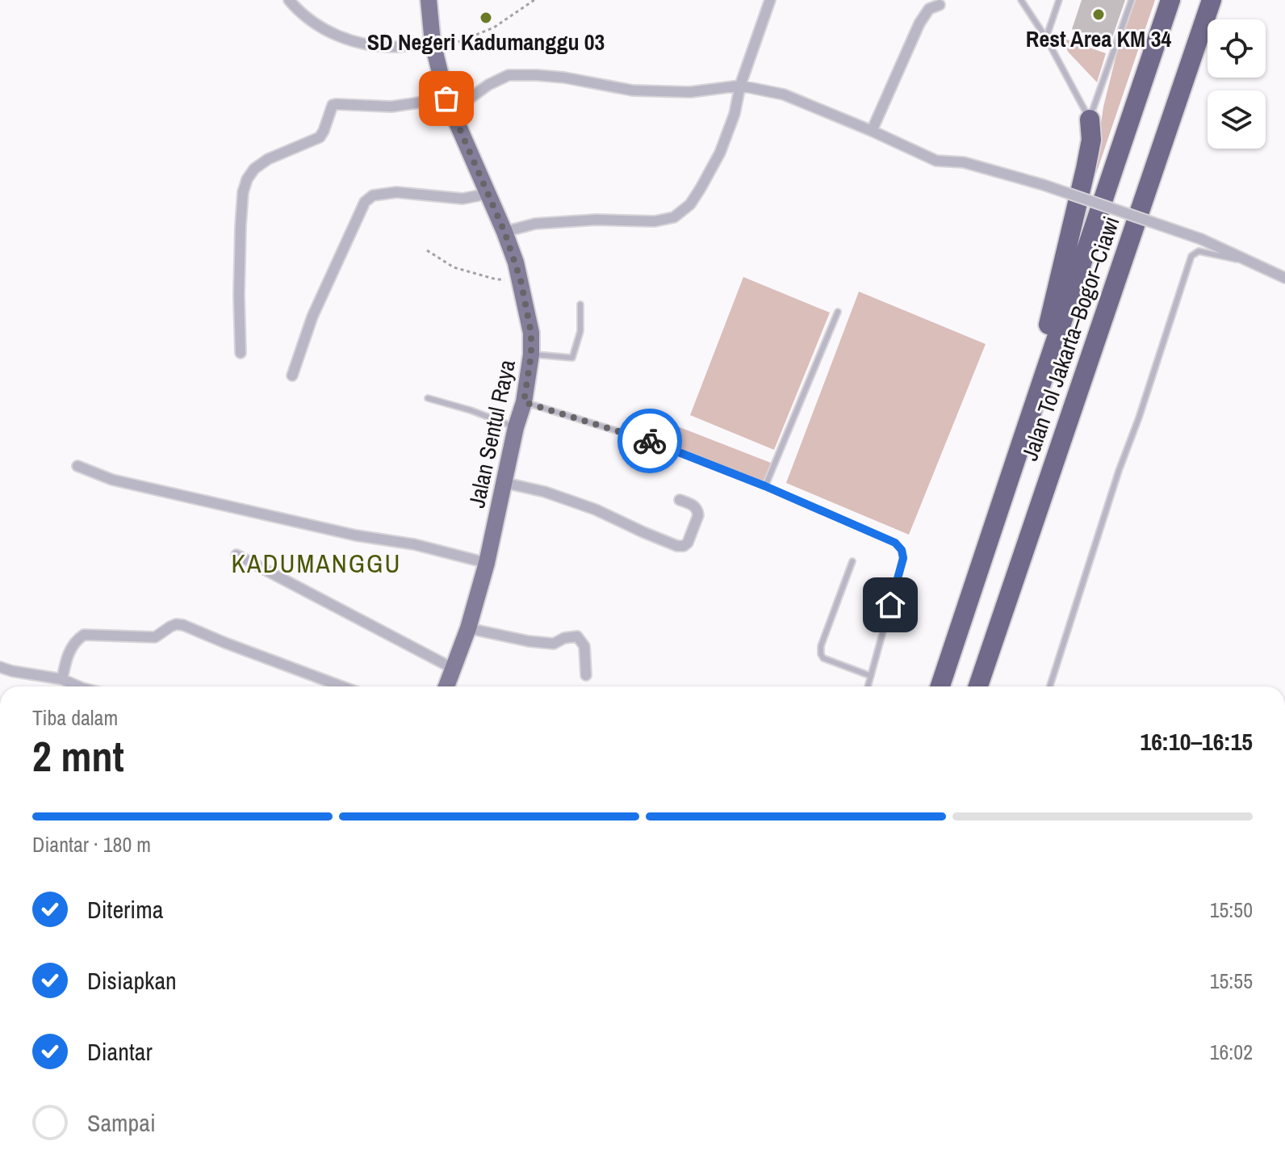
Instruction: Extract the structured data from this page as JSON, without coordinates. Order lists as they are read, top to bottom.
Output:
{
  "streets": {
    "highway": ["Jalan Tol Jakarta–Bogor–Ciawi"],
    "main road": ["Jalan Sentul Raya"]
  },
  "districts": ["KADUMANGGU"],
  "places": ["Rest Area KM 34", "SD Negeri Kadumanggu 03"],
  "page": {
    "heading": ["2 mnt", "Tiba dalam", "16:10–16:15"],
    "bar": "Diantar · 180 m",
    "list": [
      ["Diterima", "15:50"],
      ["Disiapkan", "15:55"],
      ["Diantar", "16:02"],
      "Sampai"
    ]
  }
}
